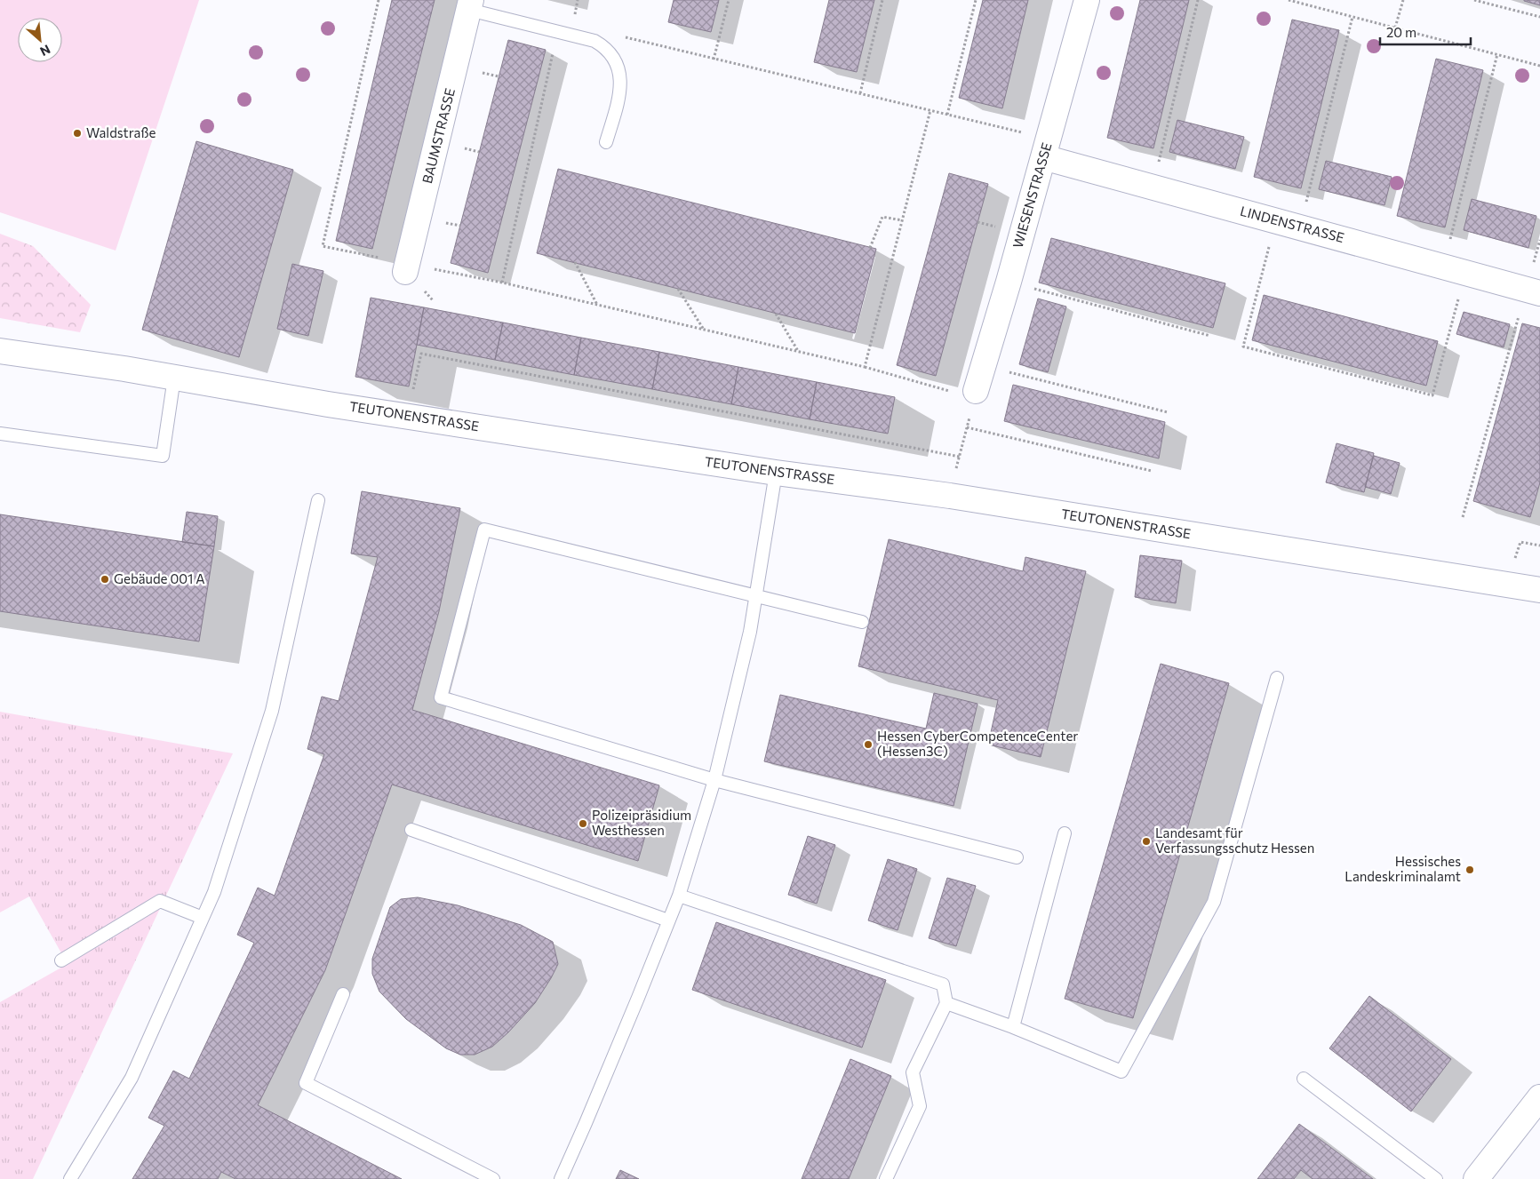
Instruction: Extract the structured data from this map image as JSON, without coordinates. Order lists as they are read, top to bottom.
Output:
{
  "streets": {
    "street": [
      "BAUMSTRASSE",
      "WIESENSTRASSE",
      "LINDENSTRASSE",
      "TEUTONENSTRASSE"
    ]
  },
  "crossings": [
    ["WIESENSTRASSE", "LINDENSTRASSE"]
  ],
  "places": [
    "Waldstraße",
    "Gebäude 001 A",
    "Hessen CyberCompetenceCenter (Hessen3C)",
    "Polizeipräsidium Westhessen",
    "Landesamt für Verfassungsschutz Hessen",
    "Hessisches Landeskriminalamt"
  ],
  "scale_bar": "20 m",
  "north": "bottom right"
}
